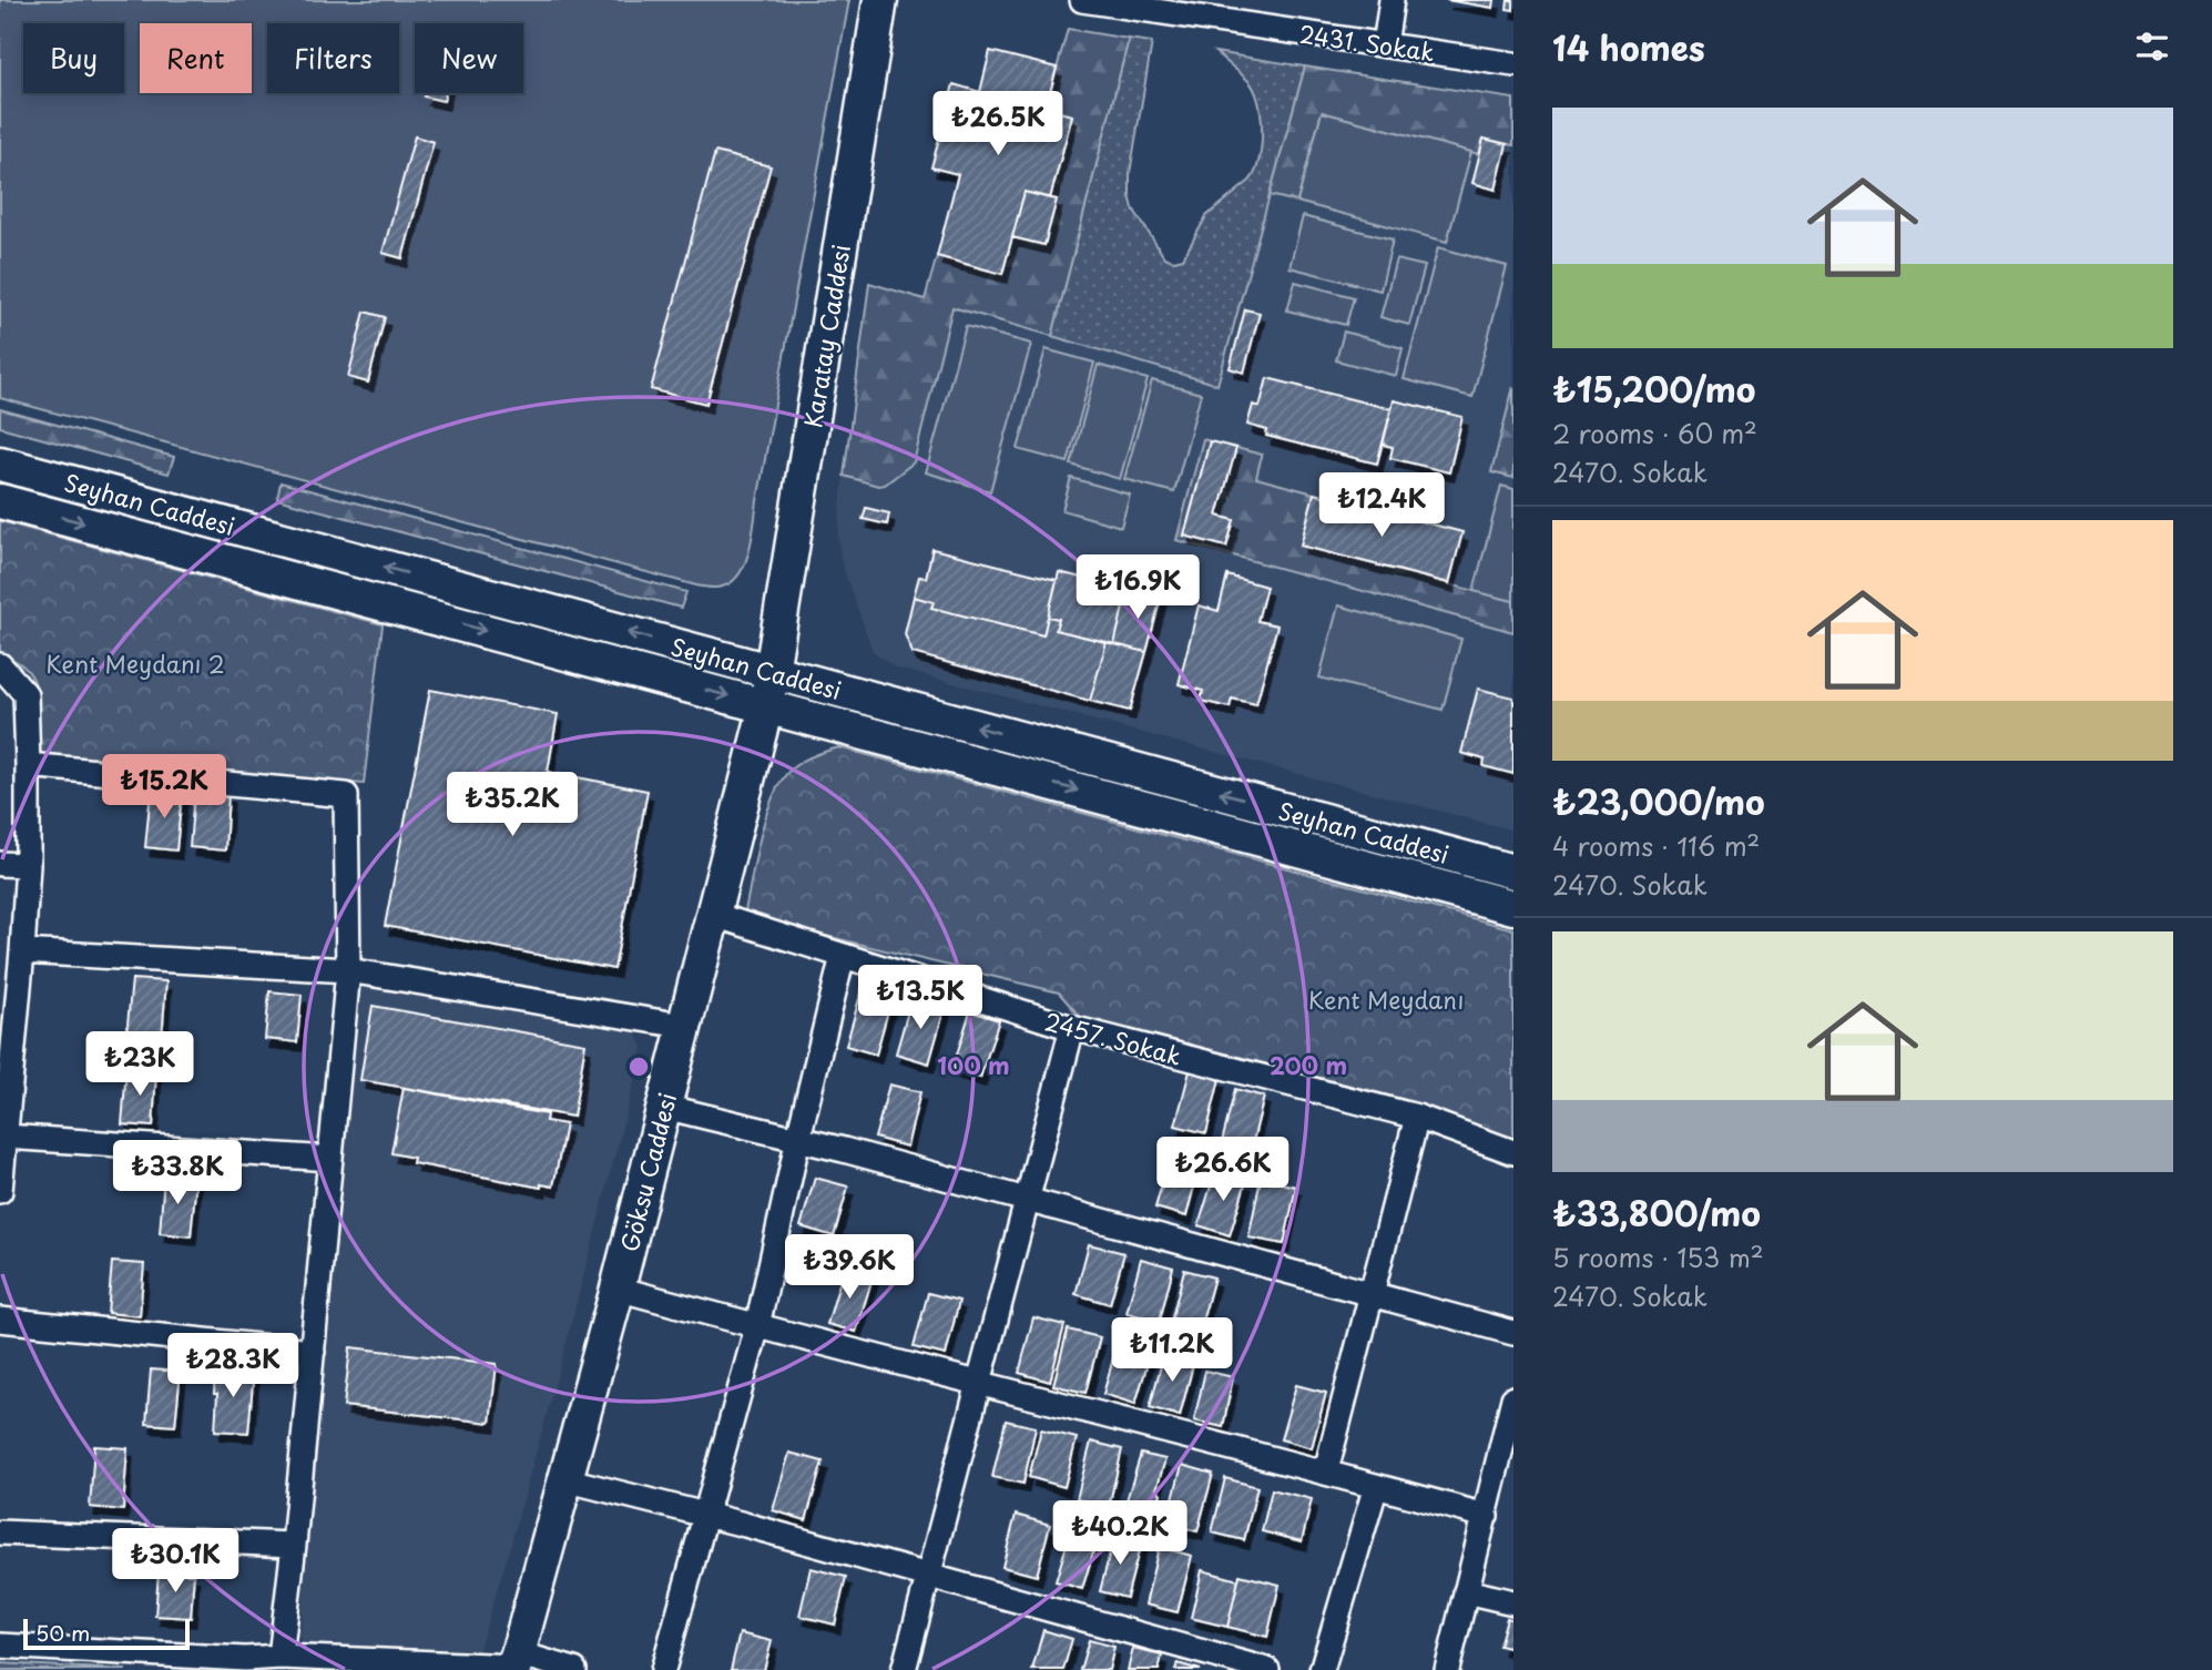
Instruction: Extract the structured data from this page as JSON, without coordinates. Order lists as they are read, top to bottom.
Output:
{
  "streets": {
    "street": [
      "2431. Sokak",
      "Karatay Caddesi",
      "Seyhan Caddesi",
      "2457. Sokak",
      "Göksu Caddesi"
    ]
  },
  "crossings": [
    ["Karatay Caddesi", "Seyhan Caddesi"],
    ["Karatay Caddesi", "Göksu Caddesi"],
    ["Seyhan Caddesi", "Göksu Caddesi"],
    ["2457. Sokak", "Göksu Caddesi"]
  ],
  "parks": ["Kent Meydanı 2", "Kent Meydanı"],
  "scale_bar": "50 m",
  "page": {
    "heading": "14 homes",
    "chip": [
      "Buy",
      "Rent",
      "Filters",
      "New"
    ],
    "price": [
      "₺26.5K",
      "₺12.4K",
      "₺16.9K",
      "₺15.2K",
      "₺35.2K",
      "₺13.5K",
      "₺23K",
      "₺26.6K",
      "₺33.8K",
      "₺39.6K",
      "₺11.2K",
      "₺28.3K",
      "₺40.2K",
      "₺30.1K"
    ],
    "list": [
      {
        "name": "₺15,200/mo",
        "note": "2 rooms · 60 m² · 2470. Sokak"
      },
      {
        "name": "₺23,000/mo",
        "note": "4 rooms · 116 m² · 2470. Sokak"
      },
      {
        "name": "₺33,800/mo",
        "note": "5 rooms · 153 m² · 2470. Sokak"
      }
    ],
    "scale": "50 m"
  },
  "rings": ["100 m", "200 m"]
}
